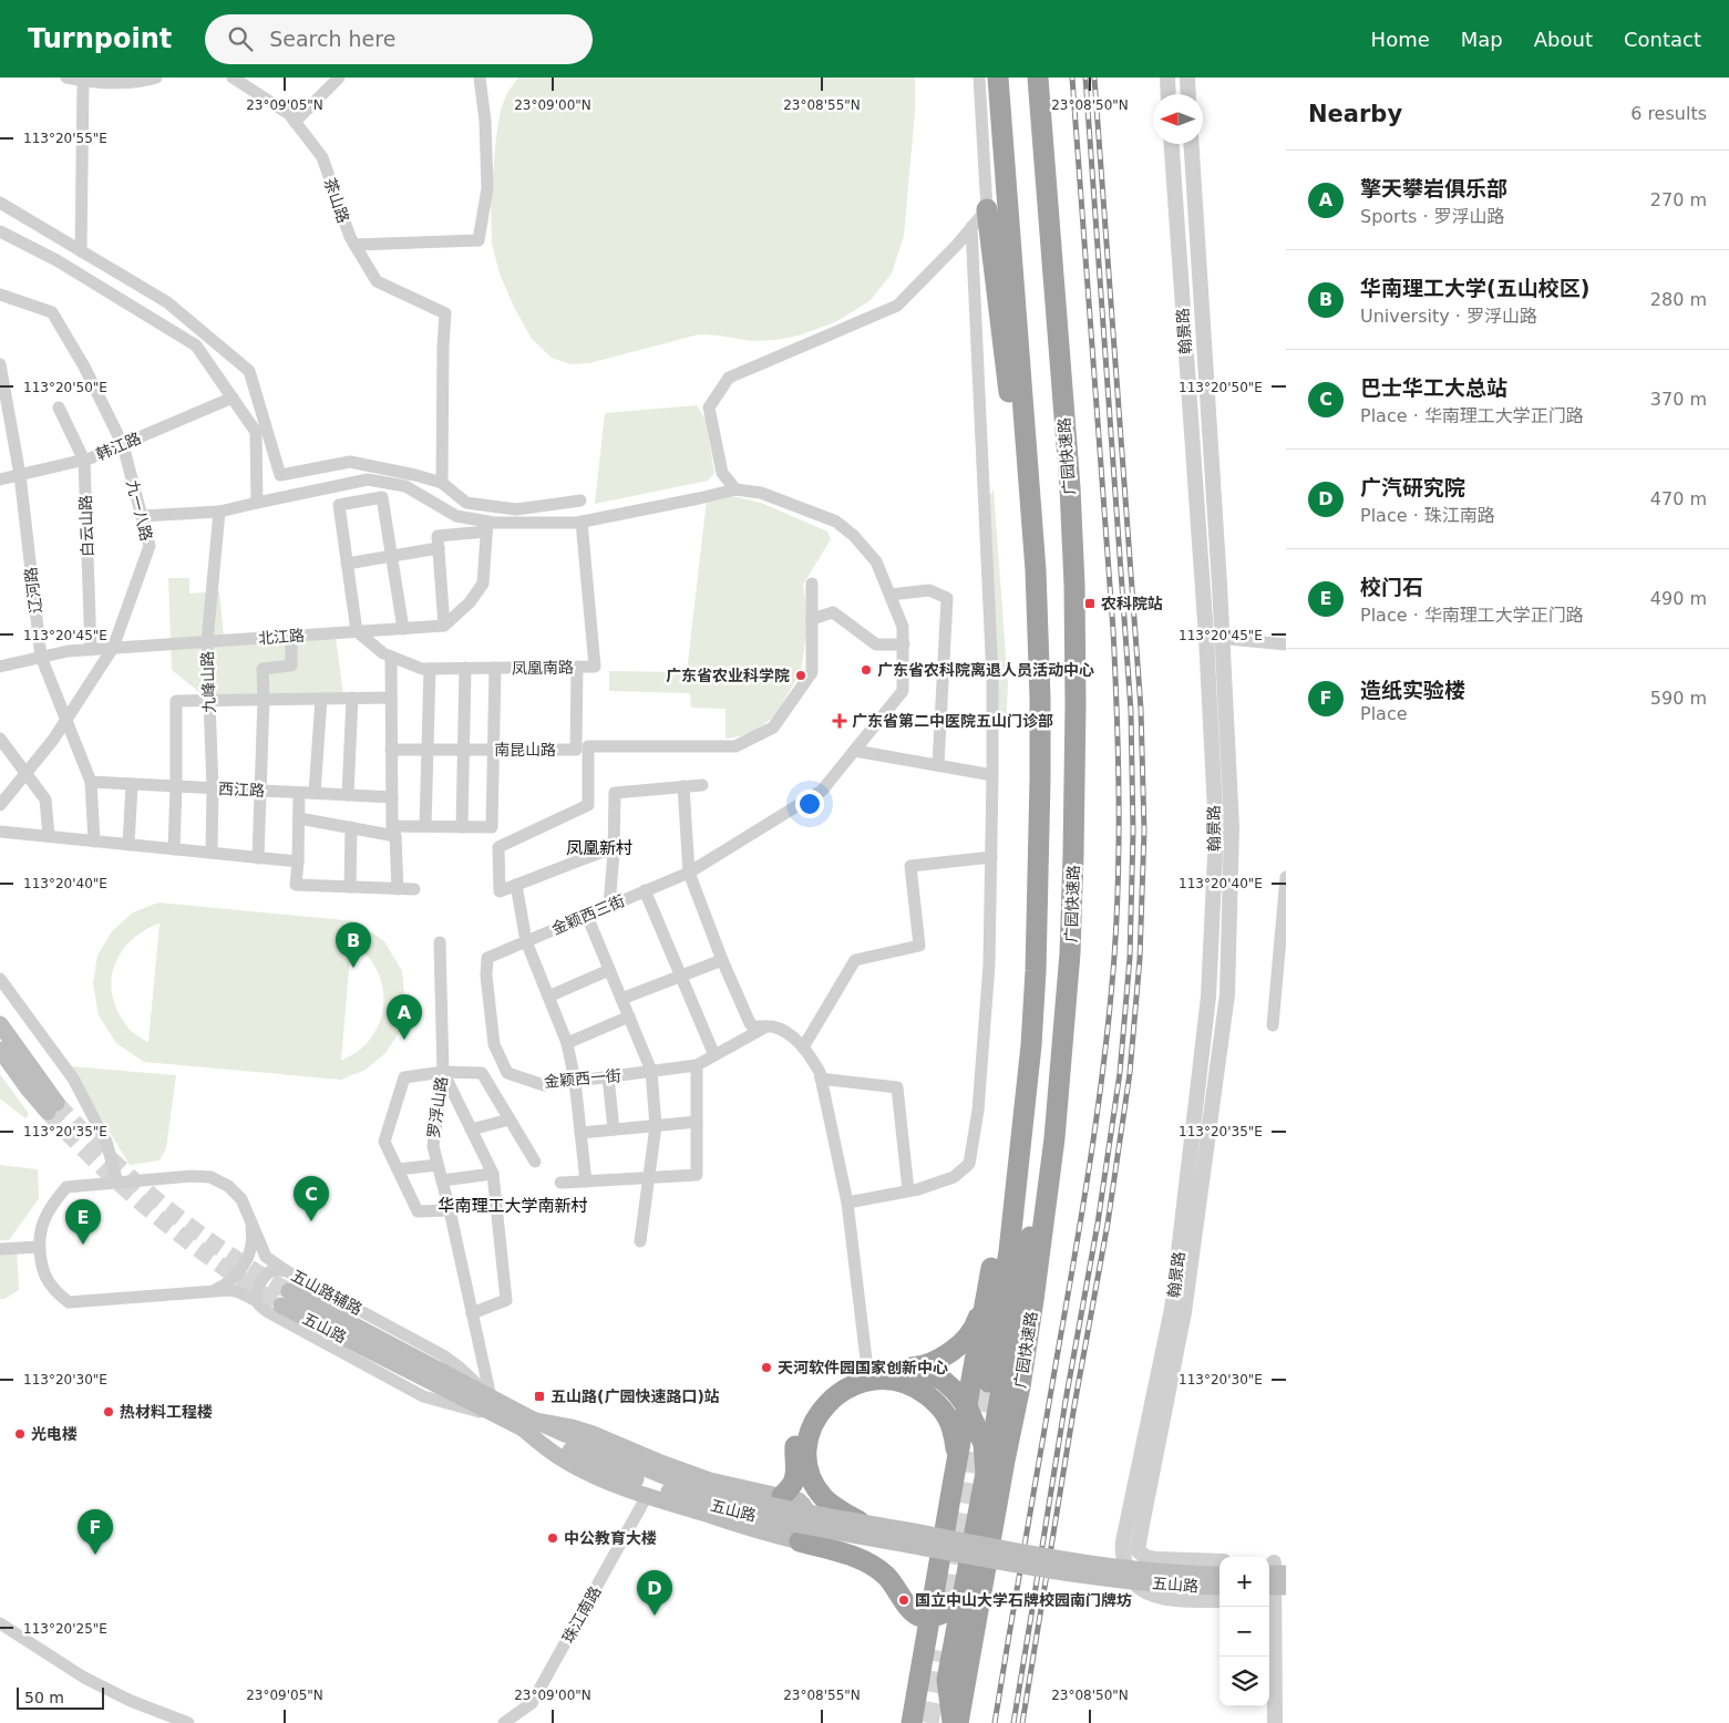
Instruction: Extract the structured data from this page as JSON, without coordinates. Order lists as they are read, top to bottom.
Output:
{
  "streets": {
    "highway": ["广园快速路"],
    "main road": ["五山路"],
    "street": [
      "茶山路",
      "翰景路",
      "韩江路",
      "九一八路",
      "白云山路",
      "辽河路",
      "北江路",
      "凤凰南路",
      "九峰山路",
      "南昆山路",
      "西江路",
      "金颖西三街",
      "金颖西一街",
      "罗浮山路",
      "五山路辅路",
      "珠江南路"
    ]
  },
  "crossings": [
    ["韩江路", "九一八路"],
    ["韩江路", "白云山路"],
    ["韩江路", "辽河路"],
    ["九一八路", "辽河路"],
    ["九一八路", "北江路"],
    ["白云山路", "北江路"],
    ["辽河路", "北江路"],
    ["辽河路", "西江路"],
    ["北江路", "凤凰南路"],
    ["北江路", "九峰山路"],
    ["凤凰南路", "南昆山路"],
    ["九峰山路", "西江路"],
    ["金颖西三街", "金颖西一街"],
    ["罗浮山路", "五山路辅路"],
    ["罗浮山路", "五山路"],
    ["五山路辅路", "五山路"]
  ],
  "districts": ["凤凰新村", "华南理工大学南新村"],
  "places": {
    "transit": ["农科院站", "五山路(广园快速路口)站"],
    "other": [
      "广东省农科院离退人员活动中心",
      "广东省农业科学院",
      "天河软件园国家创新中心",
      "热材料工程楼",
      "光电楼",
      "中公教育大楼",
      "国立中山大学石牌校园南门牌坊"
    ],
    "health": ["广东省第二中医院五山门诊部"]
  },
  "scale_bar": "50 m",
  "north": "left",
  "page": {
    "header": "Turnpoint",
    "search": "Search here",
    "nav": [
      "Home",
      "Map",
      "About",
      "Contact"
    ],
    "heading": ["Nearby", "6 results"],
    "list": [
      {
        "mark": "A",
        "name": "擎天攀岩俱乐部",
        "note": "Sports · 罗浮山路",
        "value": "270 m"
      },
      {
        "mark": "B",
        "name": "华南理工大学(五山校区)",
        "note": "University · 罗浮山路",
        "value": "280 m"
      },
      {
        "mark": "C",
        "name": "巴士华工大总站",
        "note": "Place · 华南理工大学正门路",
        "value": "370 m"
      },
      {
        "mark": "D",
        "name": "广汽研究院",
        "note": "Place · 珠江南路",
        "value": "470 m"
      },
      {
        "mark": "E",
        "name": "校门石",
        "note": "Place · 华南理工大学正门路",
        "value": "490 m"
      },
      {
        "mark": "F",
        "name": "造纸实验楼",
        "note": "Place",
        "value": "590 m"
      }
    ],
    "pins": [
      "B",
      "A",
      "C",
      "E",
      "F",
      "D"
    ],
    "map_buttons": ["+", "−"],
    "scale": "50 m"
  },
  "coordinates": [
    "23°09'05\"N",
    "23°09'00\"N",
    "23°08'55\"N",
    "23°08'50\"N",
    "113°20'55\"E",
    "113°20'50\"E",
    "113°20'45\"E",
    "113°20'40\"E",
    "113°20'35\"E",
    "113°20'30\"E",
    "113°20'25\"E"
  ]
}
